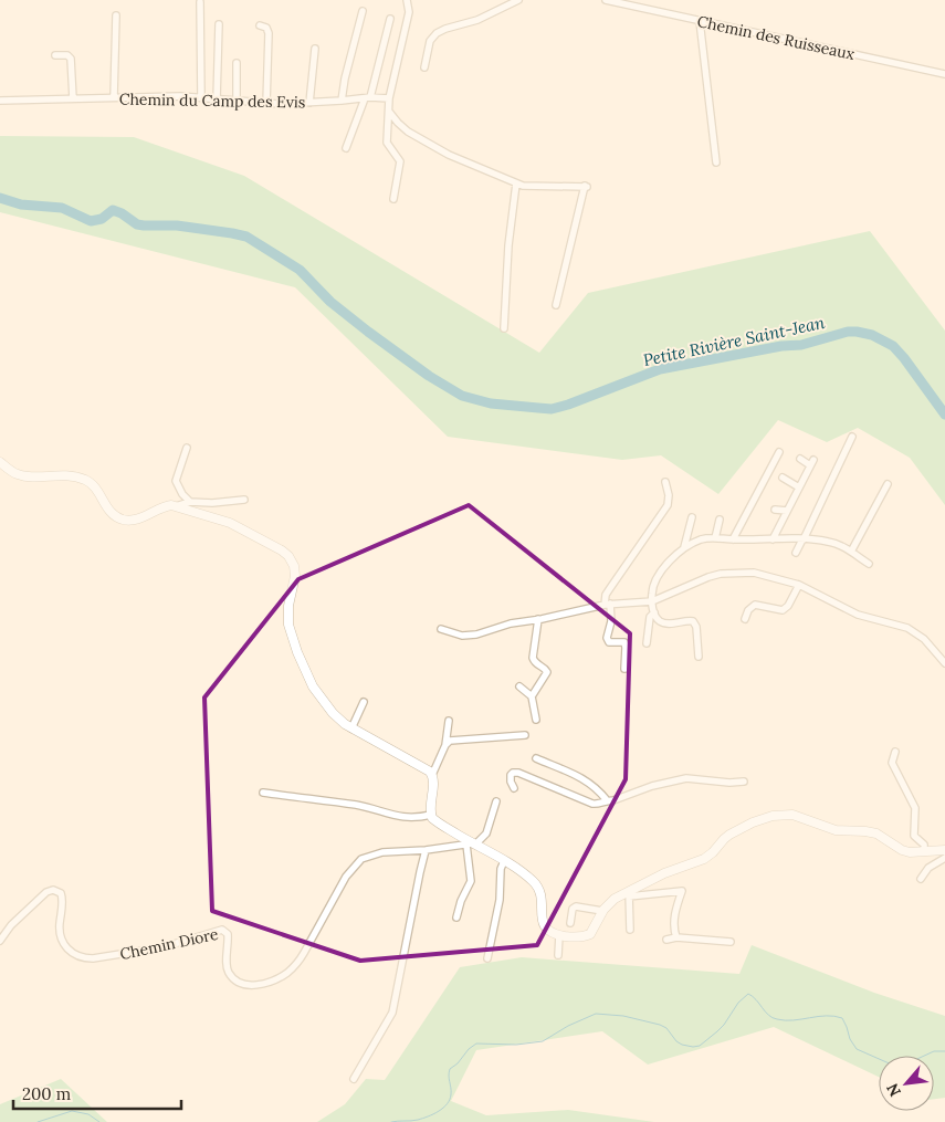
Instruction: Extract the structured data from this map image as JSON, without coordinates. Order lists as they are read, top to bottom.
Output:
{
  "streets": {
    "street": ["Chemin des Ruisseaux", "Chemin du Camp des Evis", "Chemin Diore"]
  },
  "water": ["Petite Rivière Saint-Jean"],
  "scale_bar": "200 m",
  "north": "bottom left"
}
